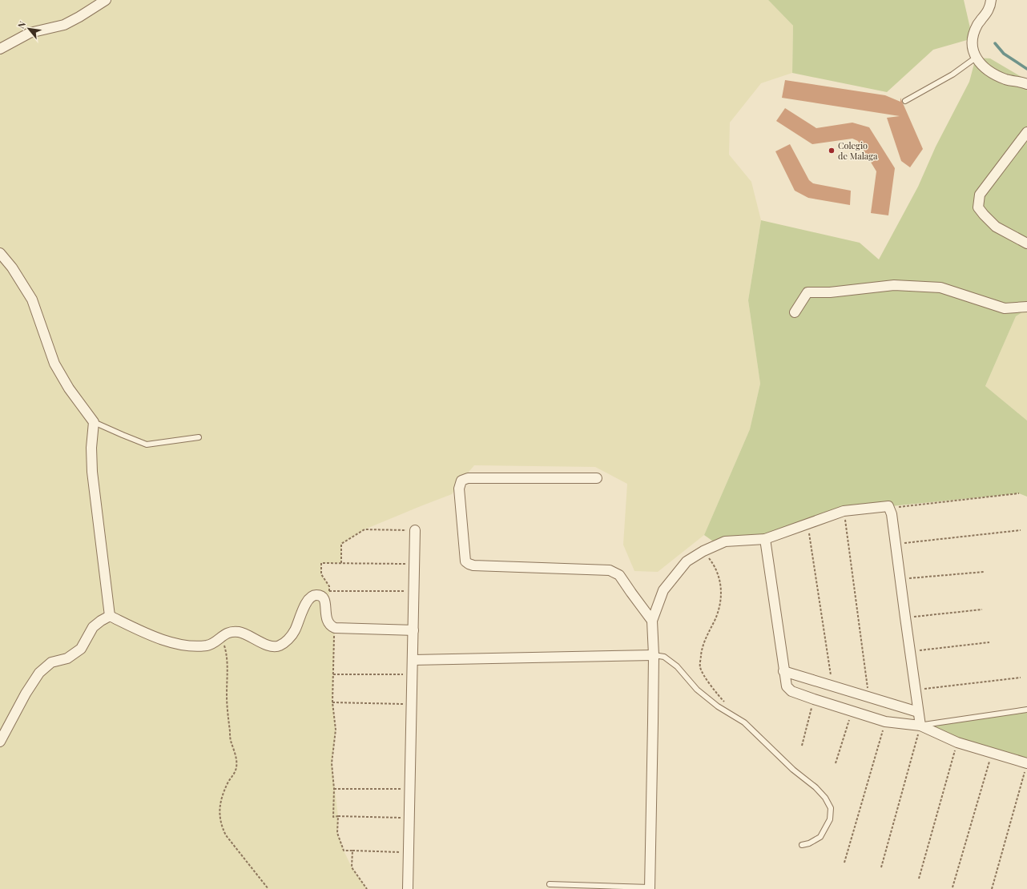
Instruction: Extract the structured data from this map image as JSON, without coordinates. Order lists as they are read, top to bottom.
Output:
{
  "places": ["Colegio de Malaga"],
  "north": "top left"
}
